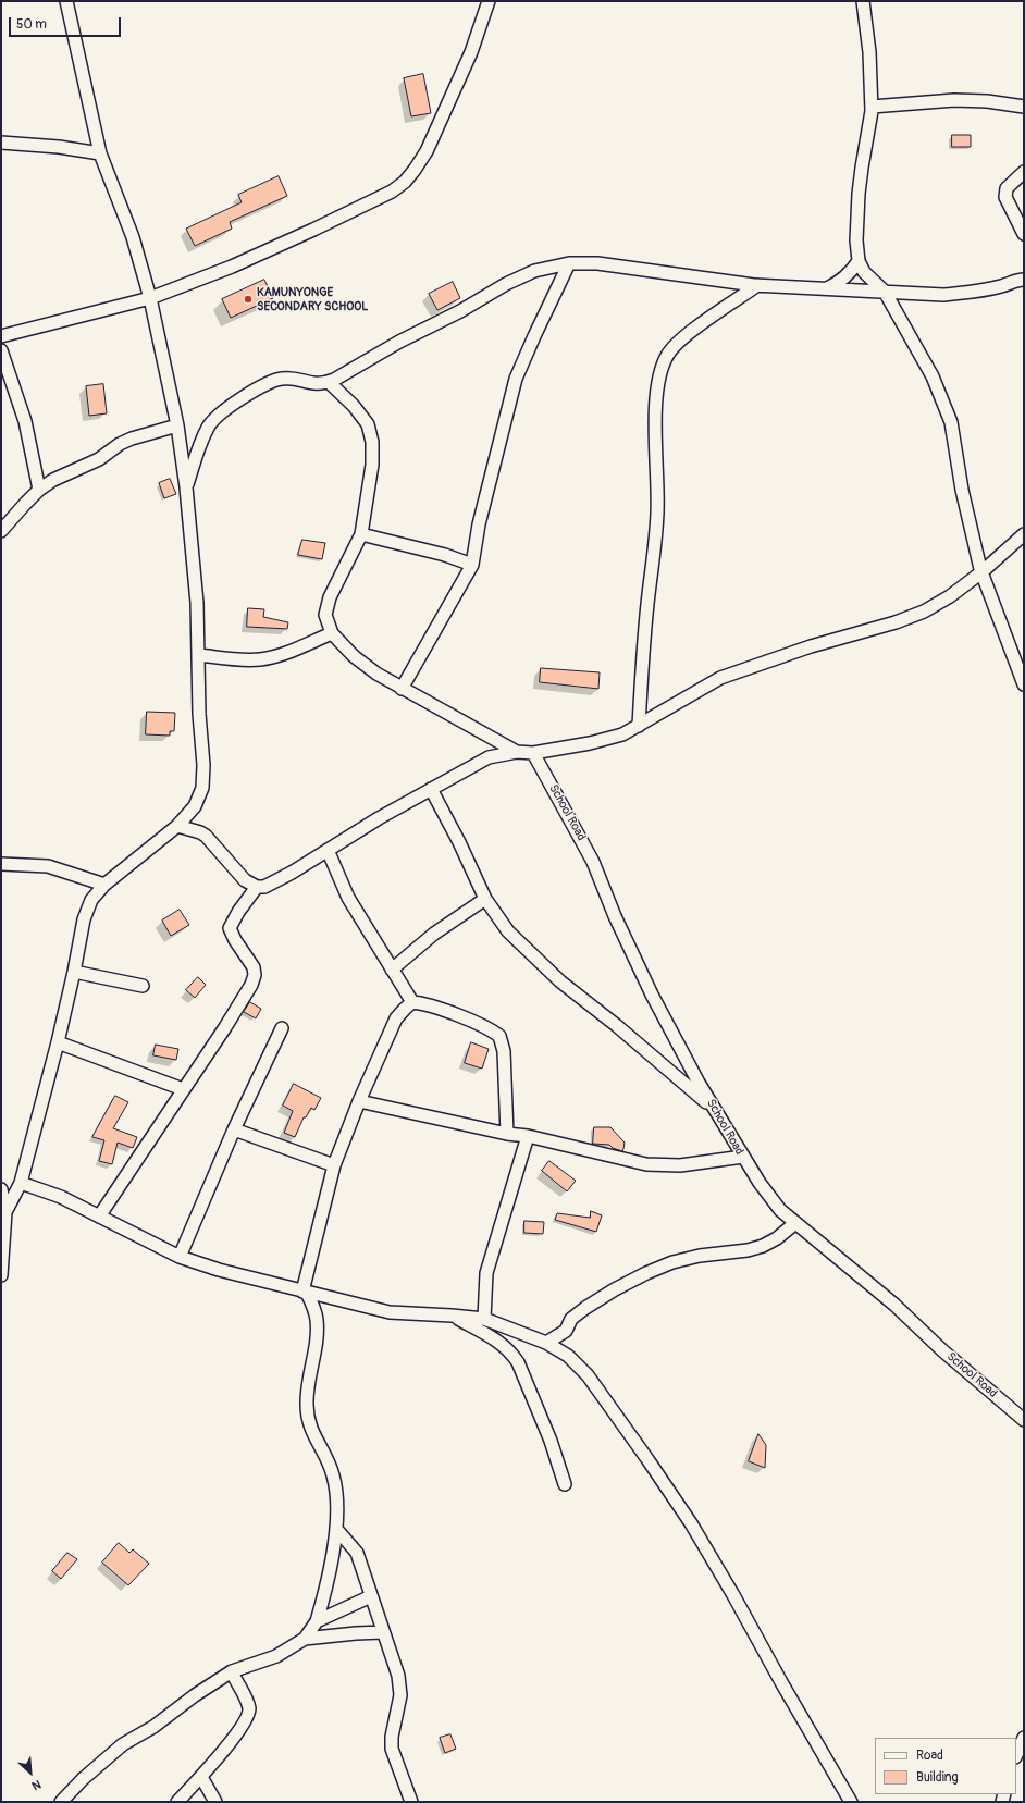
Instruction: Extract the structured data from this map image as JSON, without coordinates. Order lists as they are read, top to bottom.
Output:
{
  "streets": {
    "street": ["School Road"]
  },
  "places": ["KAMUNYONGE SECONDARY SCHOOL"],
  "legend": ["Road", "Building"],
  "scale_bar": "50 m",
  "north": "bottom right"
}
